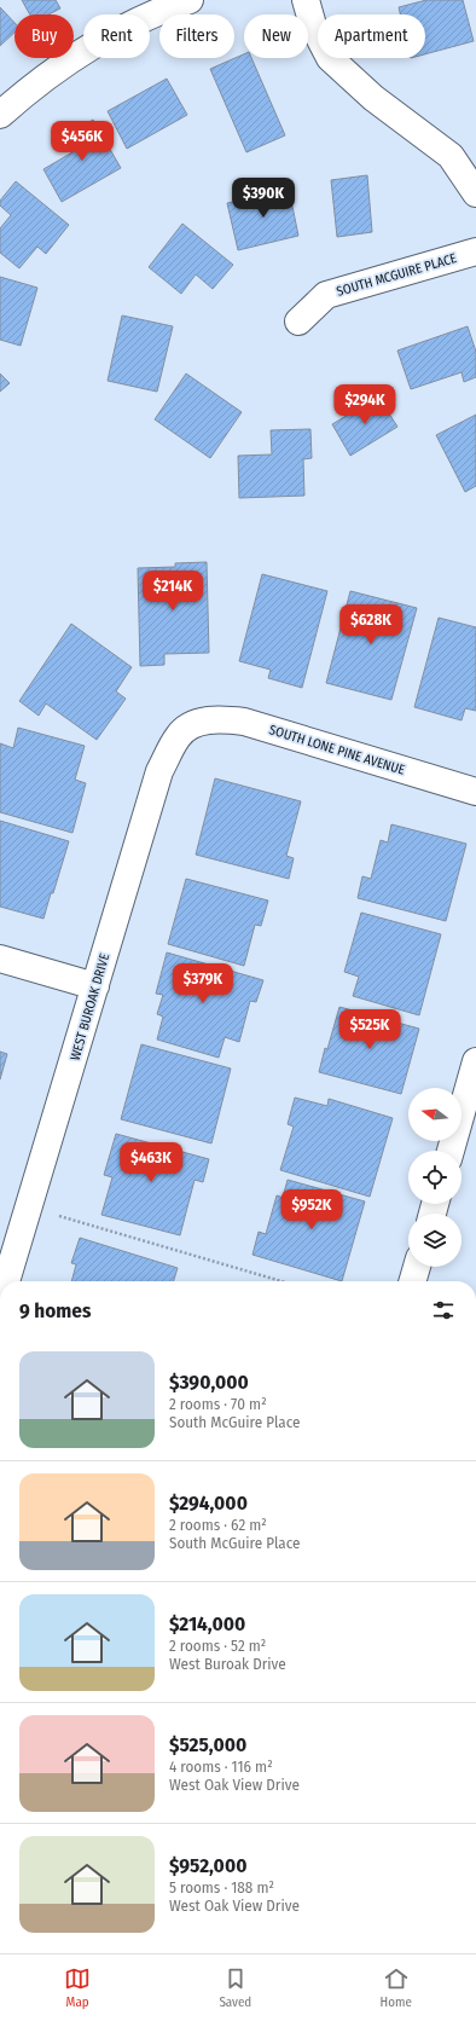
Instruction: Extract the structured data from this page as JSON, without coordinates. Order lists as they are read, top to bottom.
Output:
{
  "streets": {
    "street": ["SOUTH MCGUIRE PLACE", "SOUTH LONE PINE AVENUE", "WEST BUROAK DRIVE"]
  },
  "crossings": [
    ["SOUTH LONE PINE AVENUE", "WEST BUROAK DRIVE"]
  ],
  "north": "left",
  "page": {
    "chip": [
      "Buy",
      "Rent",
      "Filters",
      "New",
      "Apartment"
    ],
    "price": [
      "$456K",
      "$390K",
      "$294K",
      "$214K",
      "$628K",
      "$379K",
      "$525K",
      "$463K",
      "$952K"
    ],
    "heading": "9 homes",
    "list": [
      {
        "name": "$390,000",
        "note": "2 rooms · 70 m² · South McGuire Place"
      },
      {
        "name": "$294,000",
        "note": "2 rooms · 62 m² · South McGuire Place"
      },
      {
        "name": "$214,000",
        "note": "2 rooms · 52 m² · West Buroak Drive"
      },
      {
        "name": "$525,000",
        "note": "4 rooms · 116 m² · West Oak View Drive"
      },
      {
        "name": "$952,000",
        "note": "5 rooms · 188 m² · West Oak View Drive"
      }
    ],
    "tabs": ["Map", "Saved", "Home"]
  }
}
